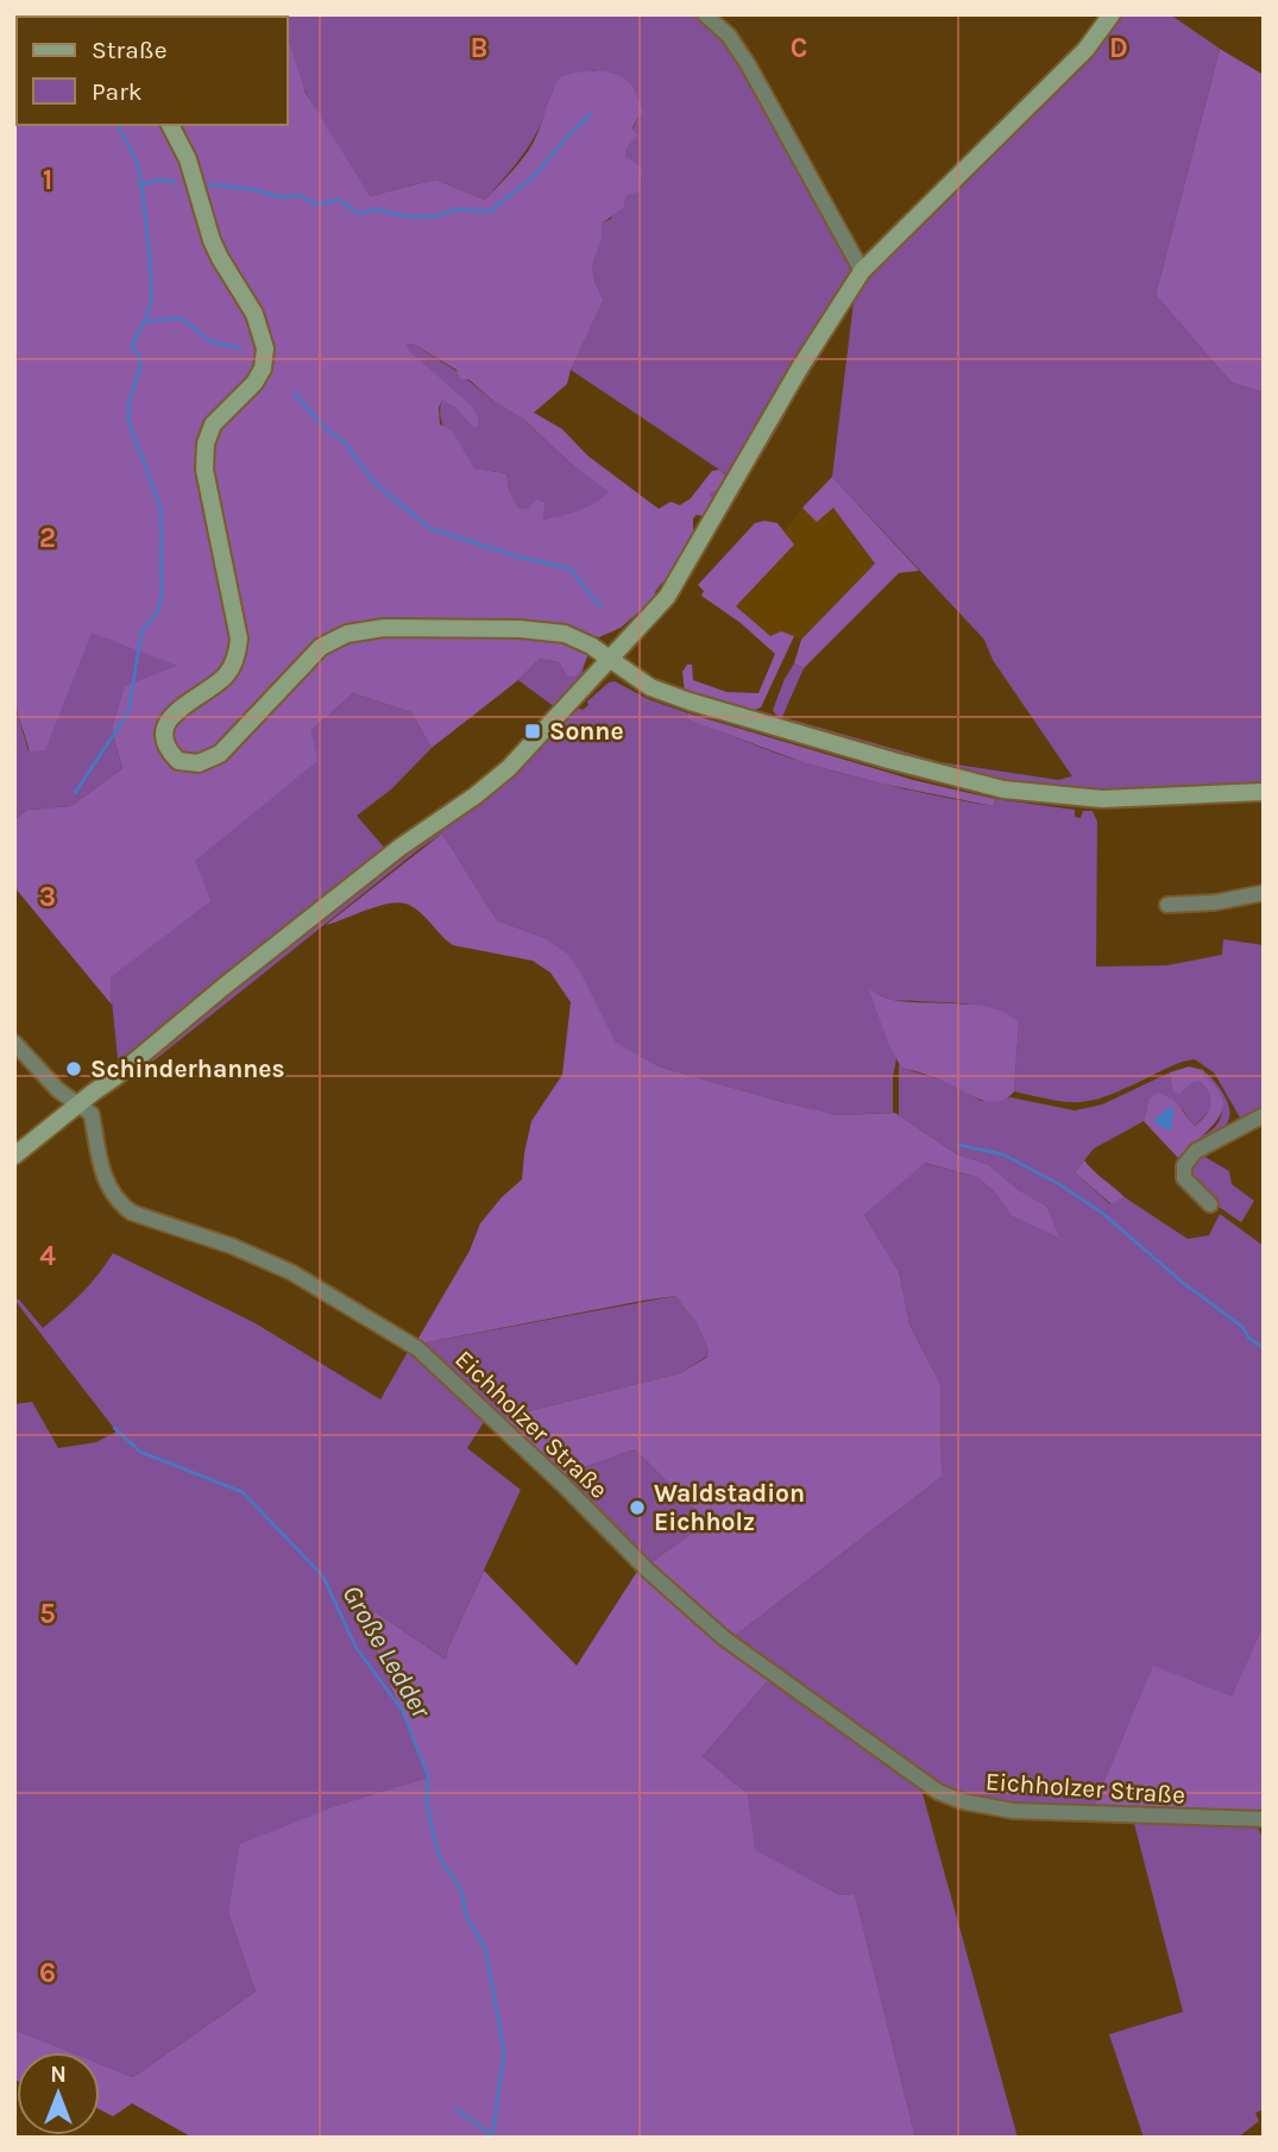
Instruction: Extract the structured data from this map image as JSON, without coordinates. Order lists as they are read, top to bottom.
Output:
{
  "streets": {
    "street": ["Eichholzer Straße"]
  },
  "water": ["Große Ledder"],
  "places": {
    "transit": ["Sonne"],
    "other": ["Schinderhannes", "Waldstadion Eichholz"]
  },
  "legend": ["Straße", "Park"],
  "north": "top",
  "grid": {
    "columns": ["B", "C", "D"],
    "rows": [
      "1",
      "2",
      "3",
      "4",
      "5",
      "6"
    ]
  }
}
